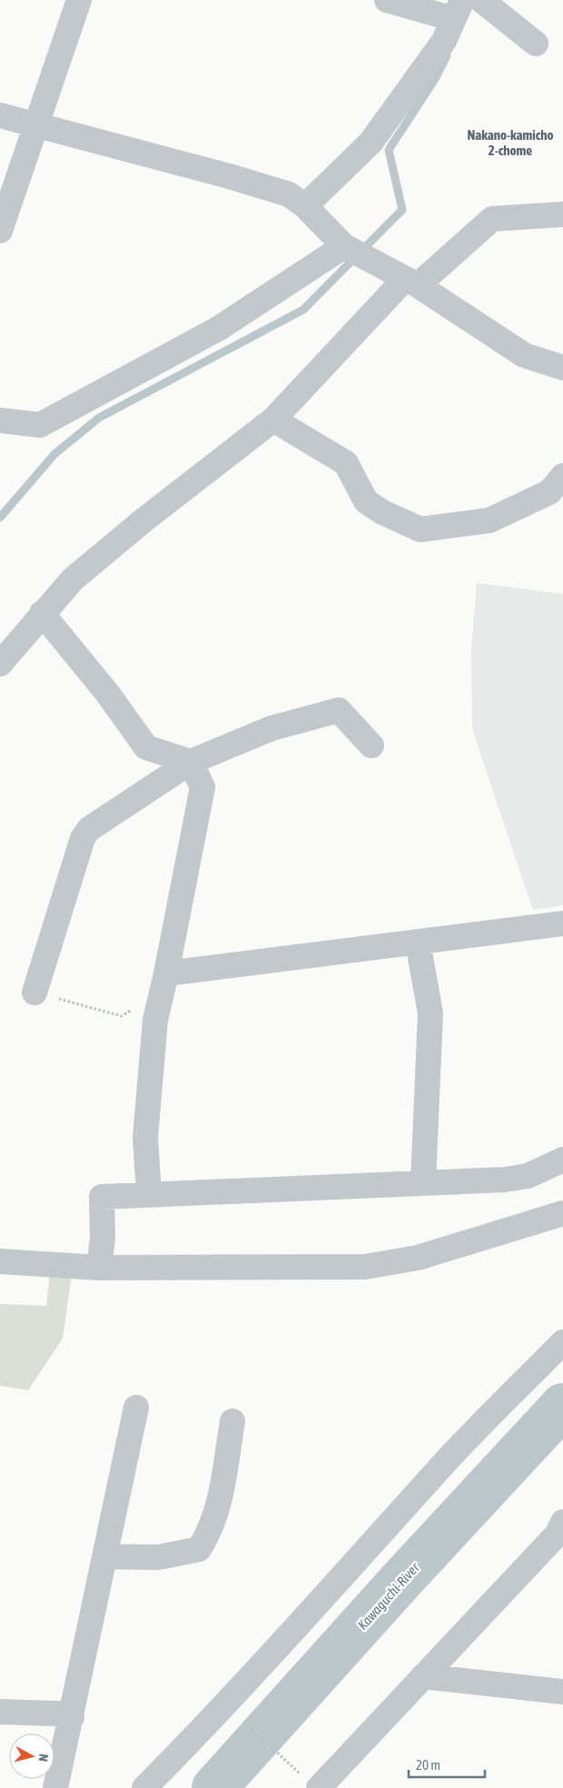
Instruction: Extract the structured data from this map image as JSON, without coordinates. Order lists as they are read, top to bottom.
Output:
{
  "districts": ["Nakano-kamicho 2-chome"],
  "water": ["Kawaguchi-River"],
  "scale_bar": "20 m",
  "north": "right"
}
